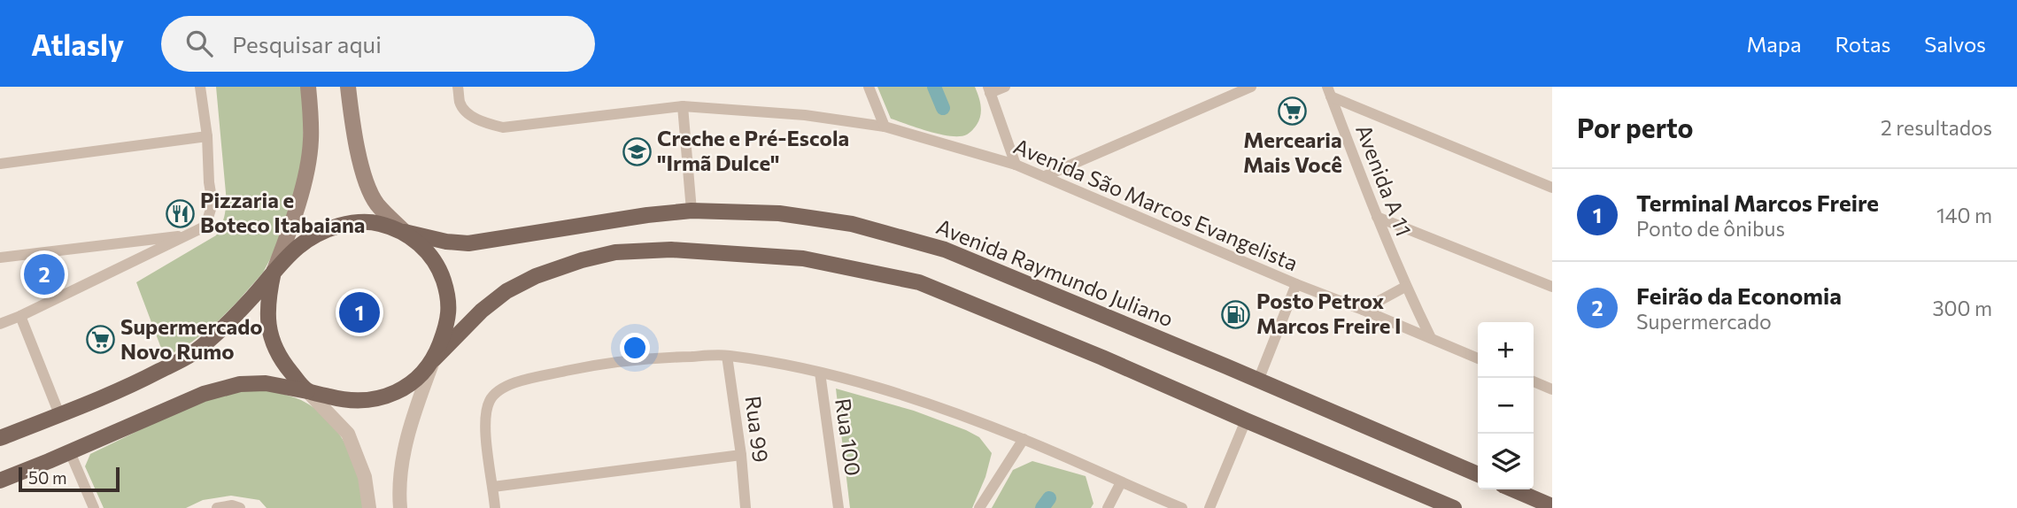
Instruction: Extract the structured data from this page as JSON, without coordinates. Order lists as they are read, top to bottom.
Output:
{
  "streets": {
    "main road": ["Avenida Raymundo Juliano"],
    "street": [
      "Avenida A 11",
      "Avenida São Marcos Evangelista",
      "Rua 99",
      "Rua 100"
    ]
  },
  "crossings": [
    ["Avenida A 11", "Avenida São Marcos Evangelista"]
  ],
  "places": {
    "supermarket": ["Mercearia Mais Você", "Supermercado Novo Rumo"],
    "school or university": ["Creche e Pré-Escola \"Irmã Dulce\""],
    "restaurant": ["Pizzaria e Boteco Itabaiana"],
    "fuel station": ["Posto Petrox Marcos Freire I"]
  },
  "scale_bar": "50 m",
  "page": {
    "header": "Atlasly",
    "search": "Pesquisar aqui",
    "nav": ["Mapa", "Rotas", "Salvos"],
    "heading": ["Por perto", "2 resultados"],
    "list": [
      {
        "mark": "1",
        "name": "Terminal Marcos Freire",
        "note": "Ponto de ônibus",
        "value": "140 m"
      },
      {
        "mark": "2",
        "name": "Feirão da Economia",
        "note": "Supermercado",
        "value": "300 m"
      }
    ],
    "pins": ["2", "1"],
    "map_buttons": ["+", "−"],
    "scale": "50 m"
  }
}
